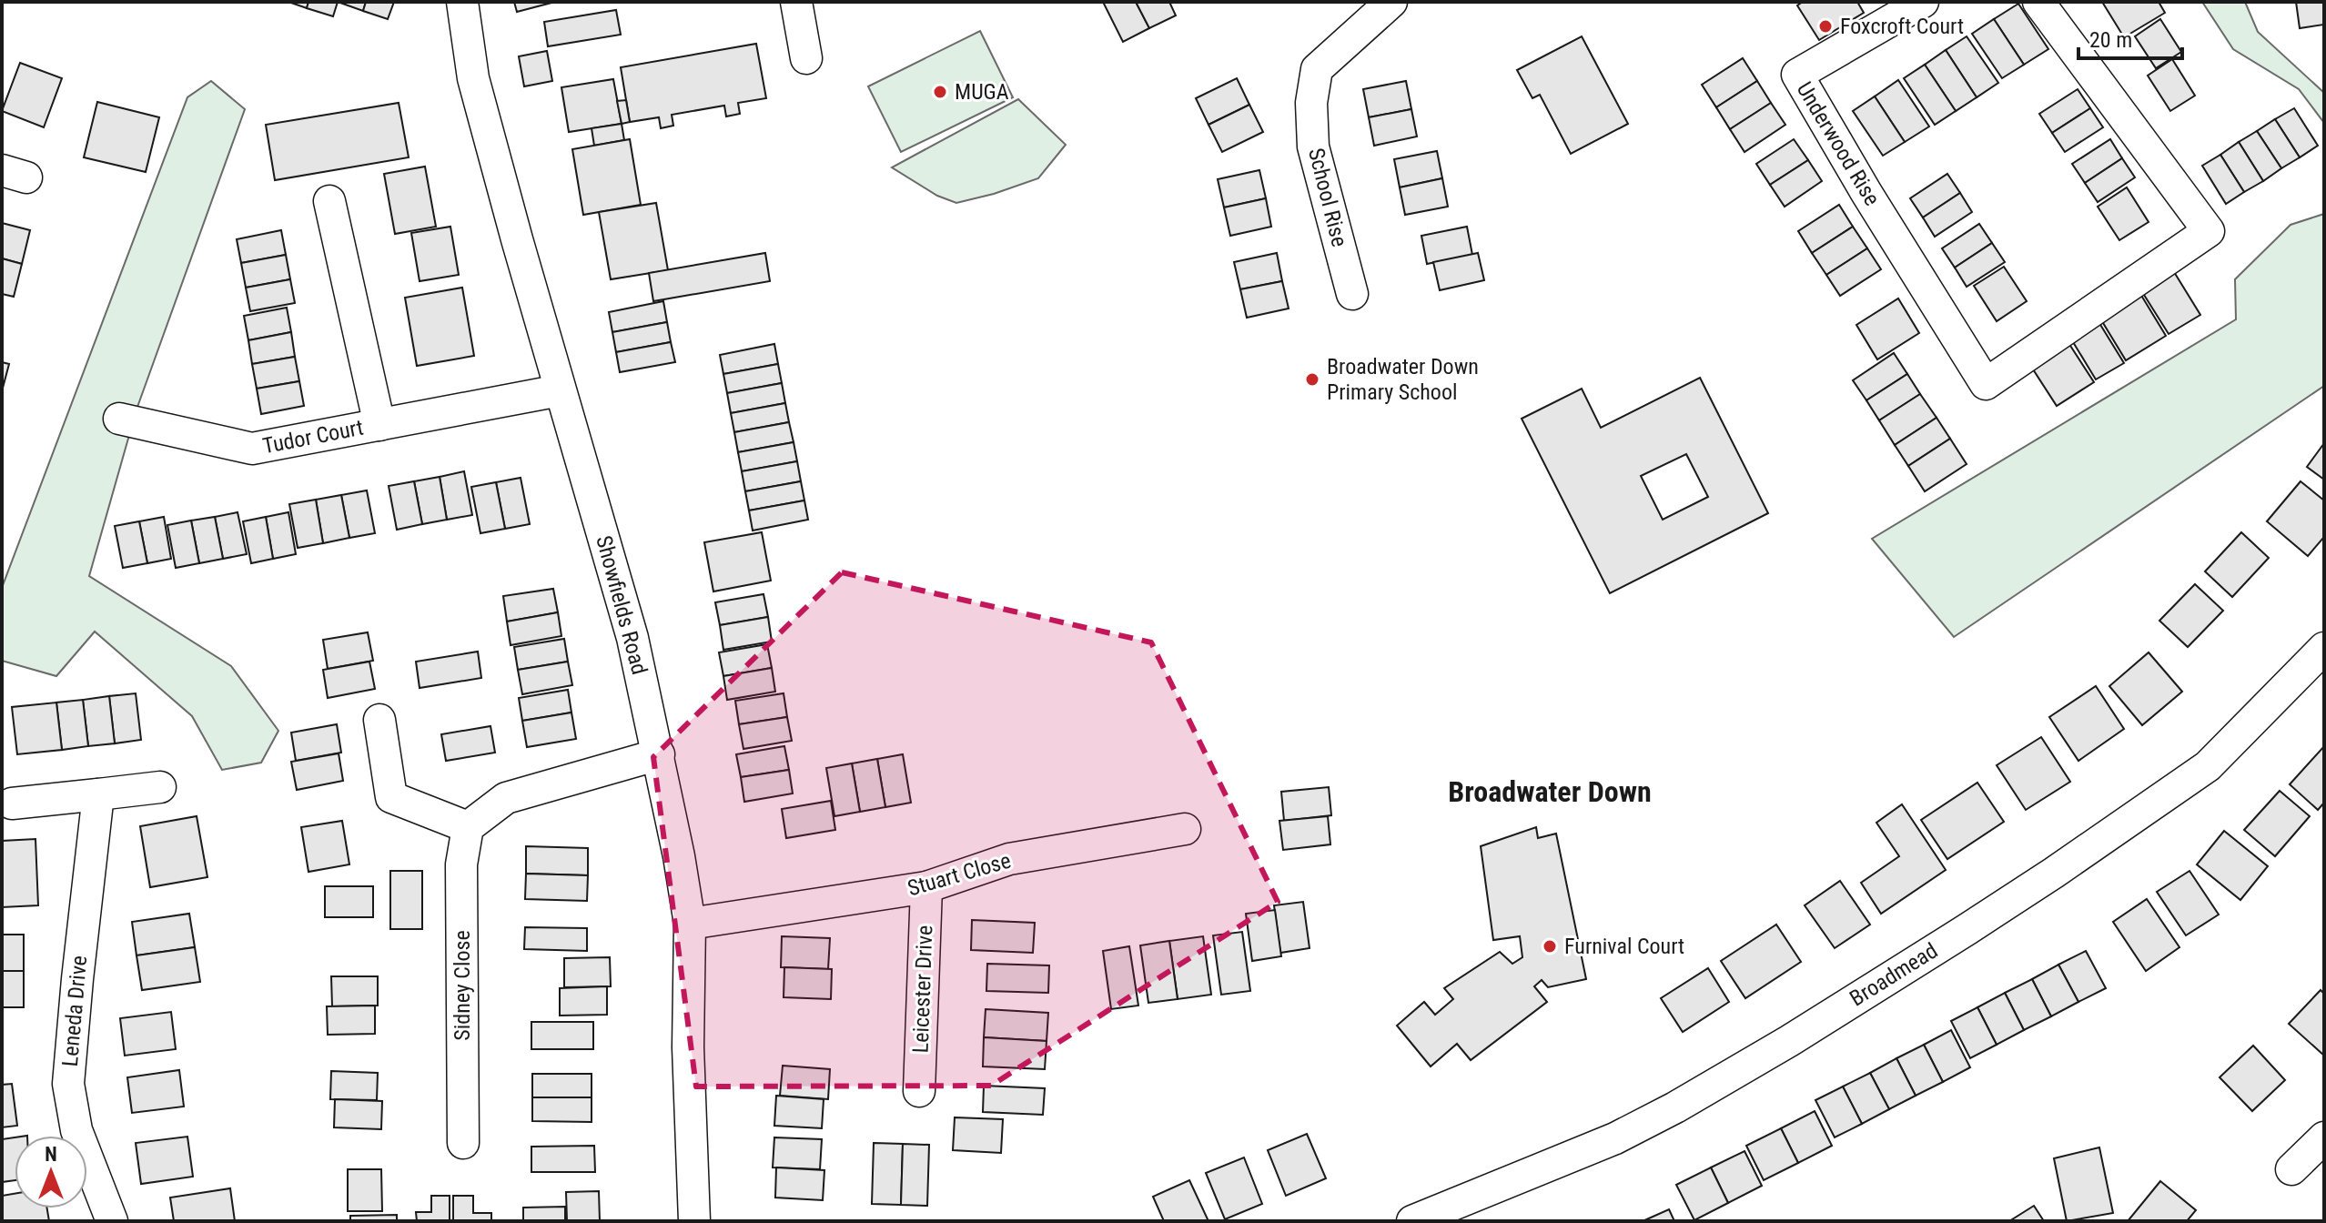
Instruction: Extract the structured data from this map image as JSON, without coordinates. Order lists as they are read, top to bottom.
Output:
{
  "streets": {
    "street": [
      "Underwood Rise",
      "School Rise",
      "Tudor Court",
      "Showfields Road",
      "Stuart Close",
      "Broadmead",
      "Sidney Close",
      "Leicester Drive",
      "Leneda Drive"
    ]
  },
  "crossings": [
    ["Tudor Court", "Showfields Road"],
    ["Showfields Road", "Stuart Close"],
    ["Stuart Close", "Leicester Drive"]
  ],
  "districts": ["Broadwater Down"],
  "places": [
    "Foxcroft Court",
    "MUGA",
    "Broadwater Down Primary School",
    "Furnival Court"
  ],
  "scale_bar": "20 m",
  "north": "top"
}
